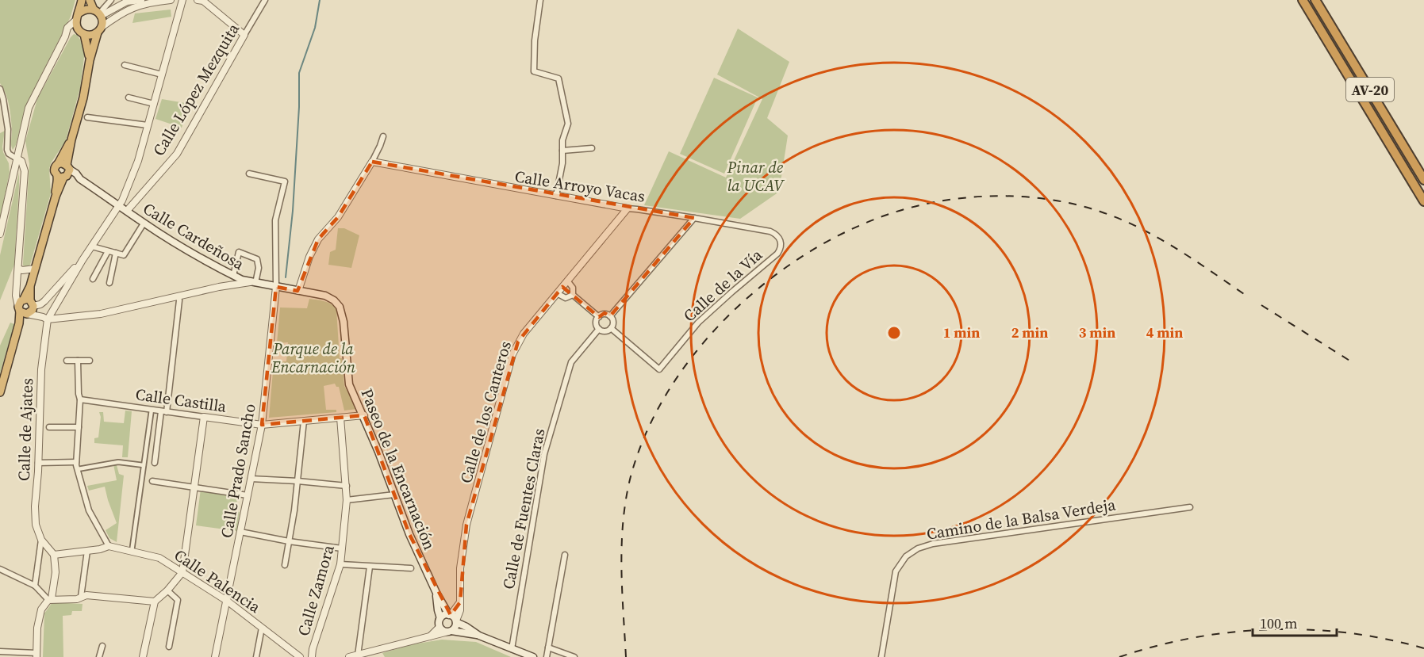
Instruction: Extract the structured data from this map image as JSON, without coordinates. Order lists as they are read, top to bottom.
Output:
{
  "streets": {
    "highway": ["AV-20"],
    "main road": ["Calle Cardeñosa", "Paseo de la Encarnación"],
    "street": [
      "Calle López Mezquita",
      "Calle Arroyo Vacas",
      "Calle de la Vía",
      "Calle Castilla",
      "Calle de los Canteros",
      "Calle de Ajates",
      "Calle Prado Sancho",
      "Calle de Fuentes Claras",
      "Camino de la Balsa Verdeja",
      "Calle Palencia",
      "Calle Zamora"
    ]
  },
  "crossings": [
    ["Calle López Mezquita", "Calle Cardeñosa"],
    ["Calle Arroyo Vacas", "Calle de la Vía"],
    ["Calle Arroyo Vacas", "Calle de los Canteros"],
    ["Calle Cardeñosa", "Paseo de la Encarnación"],
    ["Calle Cardeñosa", "Calle Prado Sancho"],
    ["Calle de la Vía", "Calle de Fuentes Claras"],
    ["Calle Castilla", "Paseo de la Encarnación"],
    ["Calle Castilla", "Calle Prado Sancho"],
    ["Calle Castilla", "Calle Zamora"],
    ["Calle de los Canteros", "Paseo de la Encarnación"],
    ["Calle de Ajates", "Calle Palencia"],
    ["Paseo de la Encarnación", "Calle Prado Sancho"],
    ["Calle Prado Sancho", "Calle Palencia"]
  ],
  "parks": ["Pinar de la UCAV", "Parque de la Encarnación"],
  "scale_bar": "100 m",
  "rings": [
    "1 min",
    "2 min",
    "3 min",
    "4 min"
  ]
}
